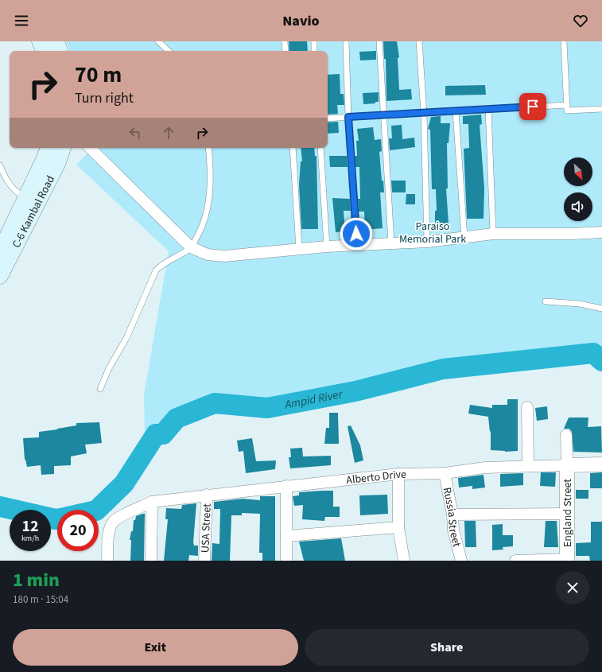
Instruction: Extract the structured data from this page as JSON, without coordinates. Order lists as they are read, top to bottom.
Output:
{
  "streets": {
    "main road": ["C-6 Kambal Road"],
    "street": [
      "Alberto Drive",
      "England Street",
      "Russia Street",
      "USA Street"
    ]
  },
  "crossings": [
    ["Alberto Drive", "England Street"],
    ["Alberto Drive", "Russia Street"],
    ["Alberto Drive", "USA Street"]
  ],
  "water": ["Ampid River"],
  "parks": ["Paraiso Memorial Park"],
  "north": "bottom right",
  "page": {
    "header": "Navio",
    "turn": ["70 m", "Turn right"],
    "speed": "12 km/h",
    "limit": "20",
    "heading": ["1 min", "180 m · 15:04"],
    "buttons": ["Exit", "Share"]
  }
}
